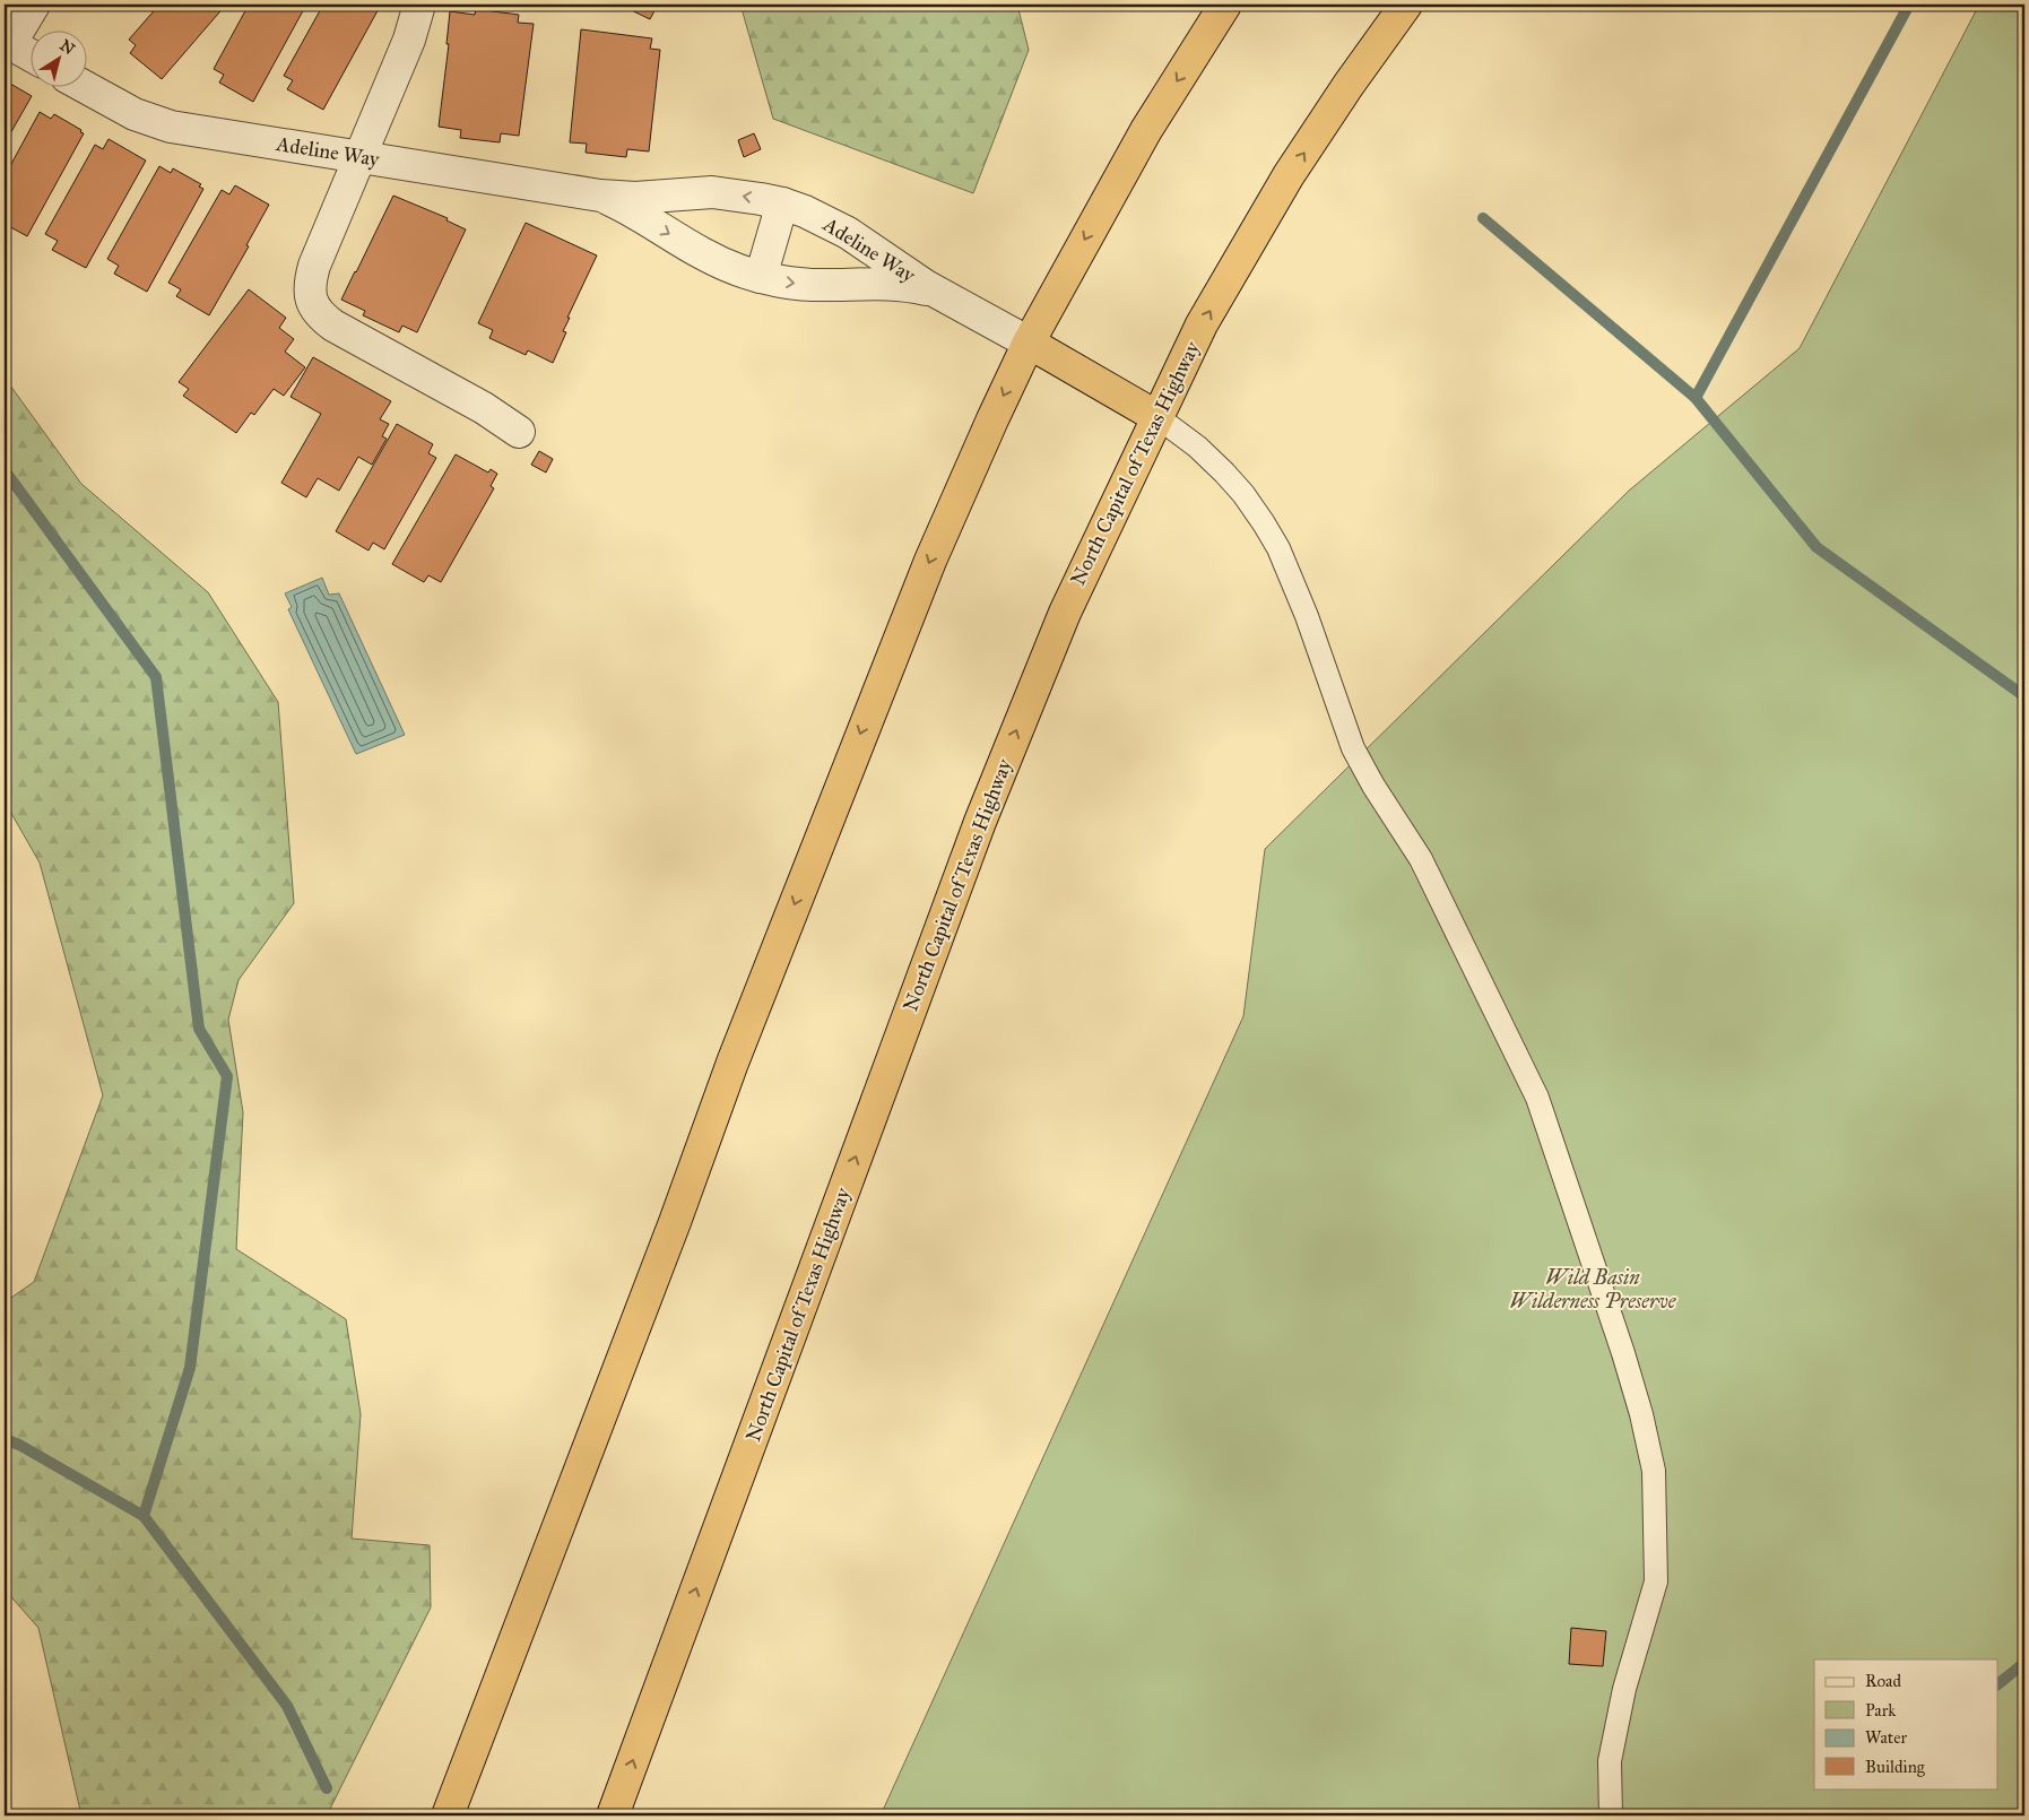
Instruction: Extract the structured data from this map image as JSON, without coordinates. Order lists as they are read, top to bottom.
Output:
{
  "streets": {
    "highway": ["North Capital of Texas Highway"],
    "street": ["Adeline Way"]
  },
  "parks": ["Wild Basin Wilderness Preserve"],
  "legend": [
    "Road",
    "Park",
    "Water",
    "Building"
  ],
  "north": "top right"
}
